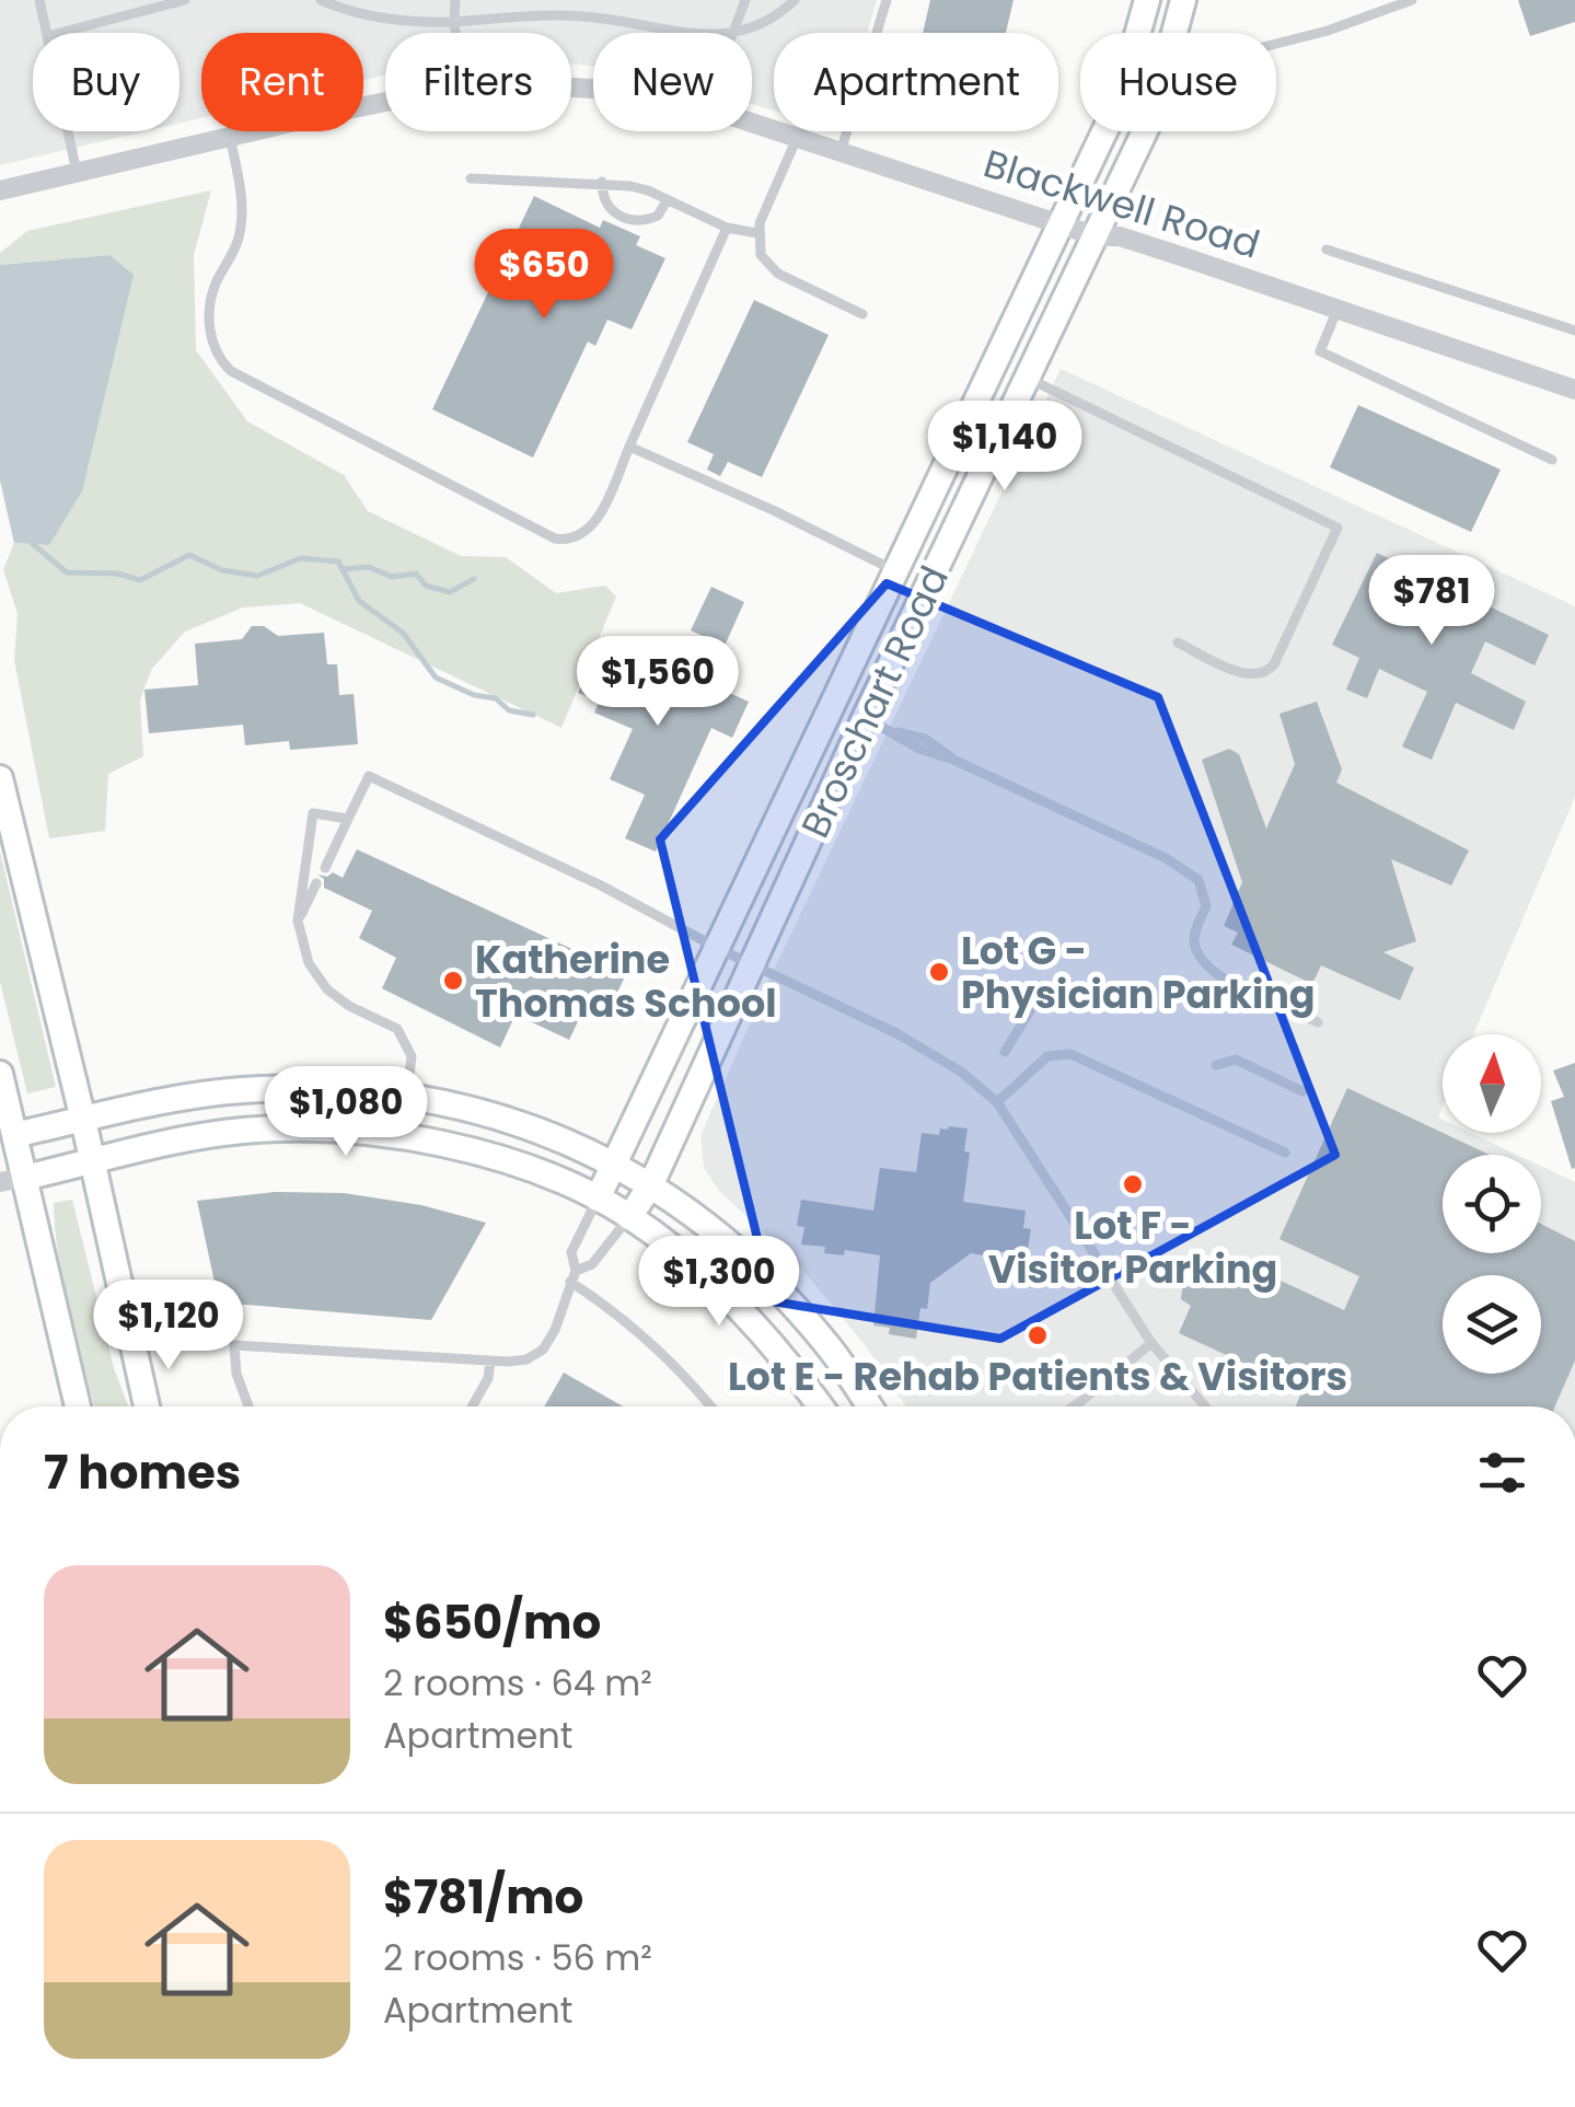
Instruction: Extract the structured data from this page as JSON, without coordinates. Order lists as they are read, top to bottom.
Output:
{
  "streets": {
    "street": ["Blackwell Road", "Broschart Road"]
  },
  "crossings": [
    ["Blackwell Road", "Broschart Road"]
  ],
  "places": [
    "Lot G - Physician Parking",
    "Katherine Thomas School",
    "Lot F - Visitor Parking",
    "Lot E - Rehab Patients & Visitors"
  ],
  "north": "top",
  "page": {
    "chip": [
      "Buy",
      "Rent",
      "Filters",
      "New",
      "Apartment",
      "House"
    ],
    "price": [
      "$650",
      "$1,140",
      "$781",
      "$1,560",
      "$1,080",
      "$1,300",
      "$1,120"
    ],
    "heading": "7 homes",
    "list": [
      {
        "name": "$650/mo",
        "note": "2 rooms · 64 m² · Apartment"
      },
      {
        "name": "$781/mo",
        "note": "2 rooms · 56 m² · Apartment"
      }
    ]
  }
}
